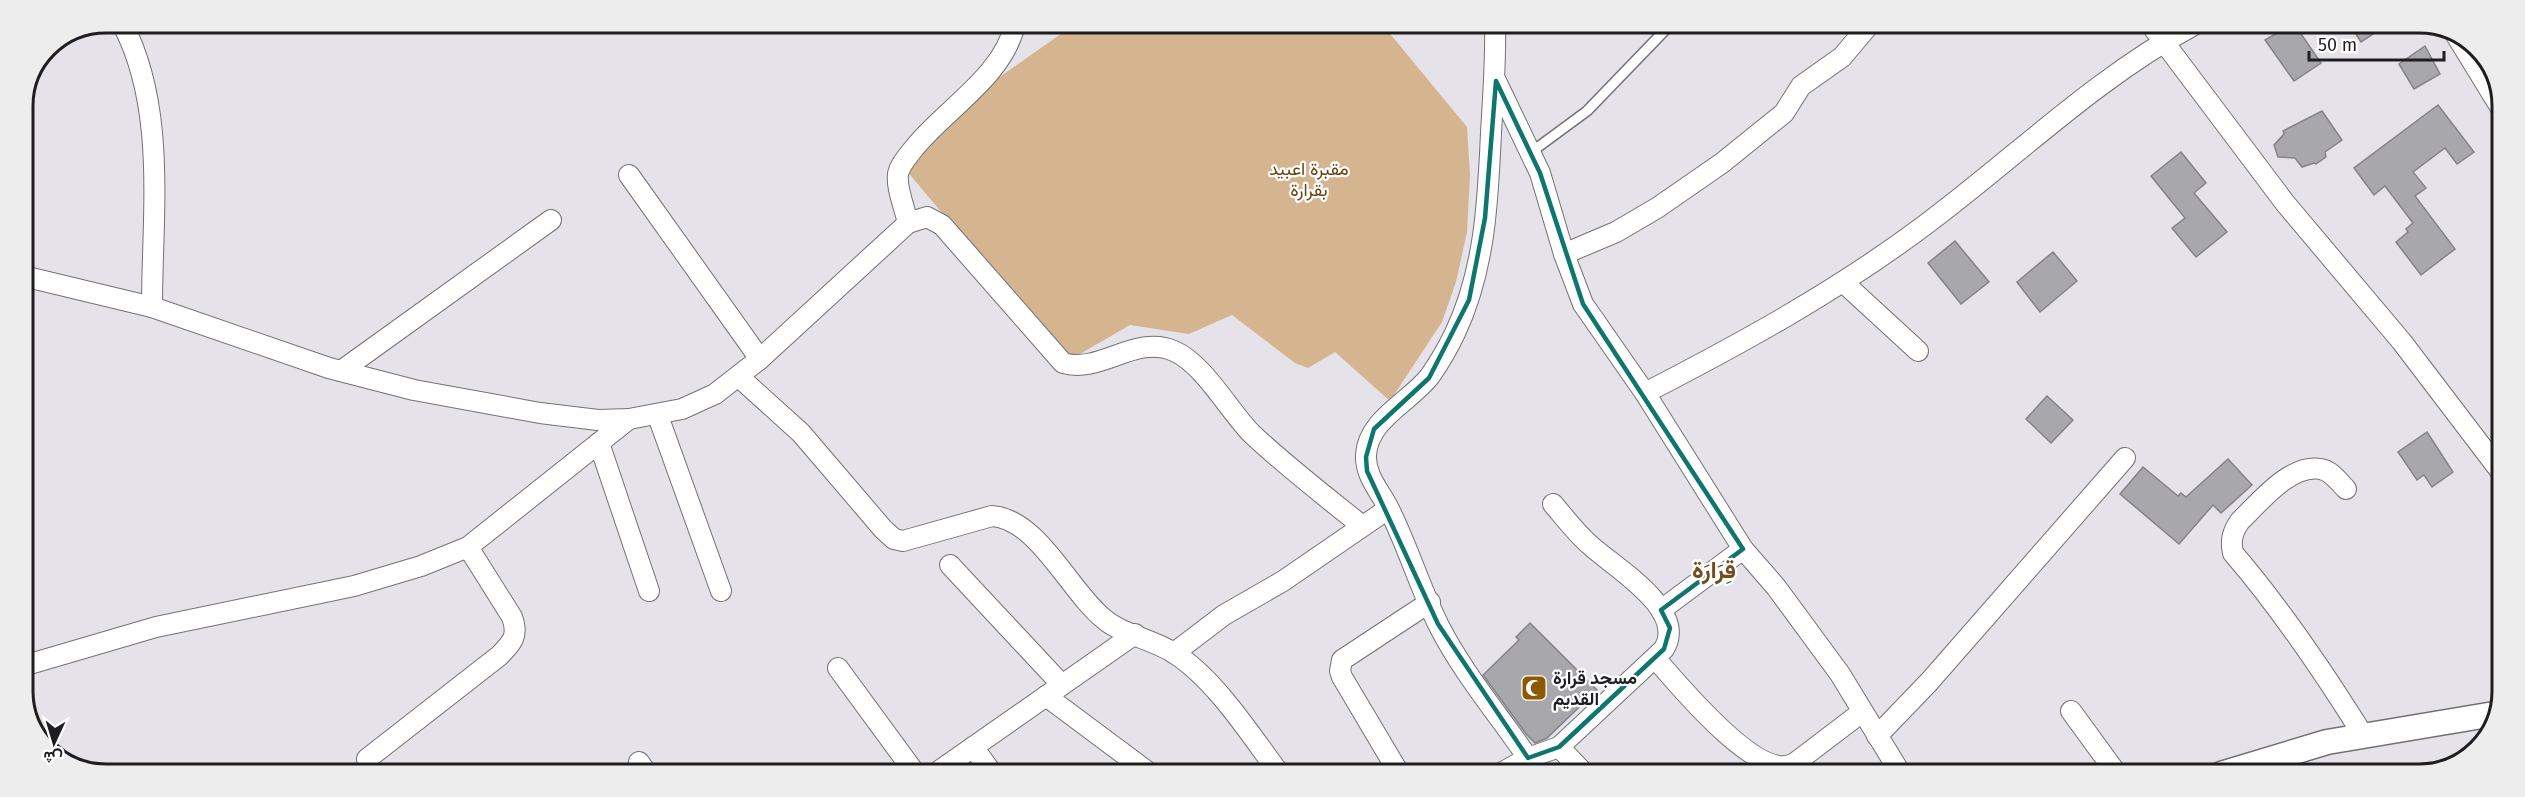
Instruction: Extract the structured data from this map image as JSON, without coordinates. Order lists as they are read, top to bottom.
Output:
{
  "districts": ["قِرَارَة"],
  "parks": ["مقبرة اعبيد بقرارة"],
  "places": {
    "mosque": ["مسجد قرارة القديم"]
  },
  "scale_bar": "50 m",
  "north": "bottom"
}
